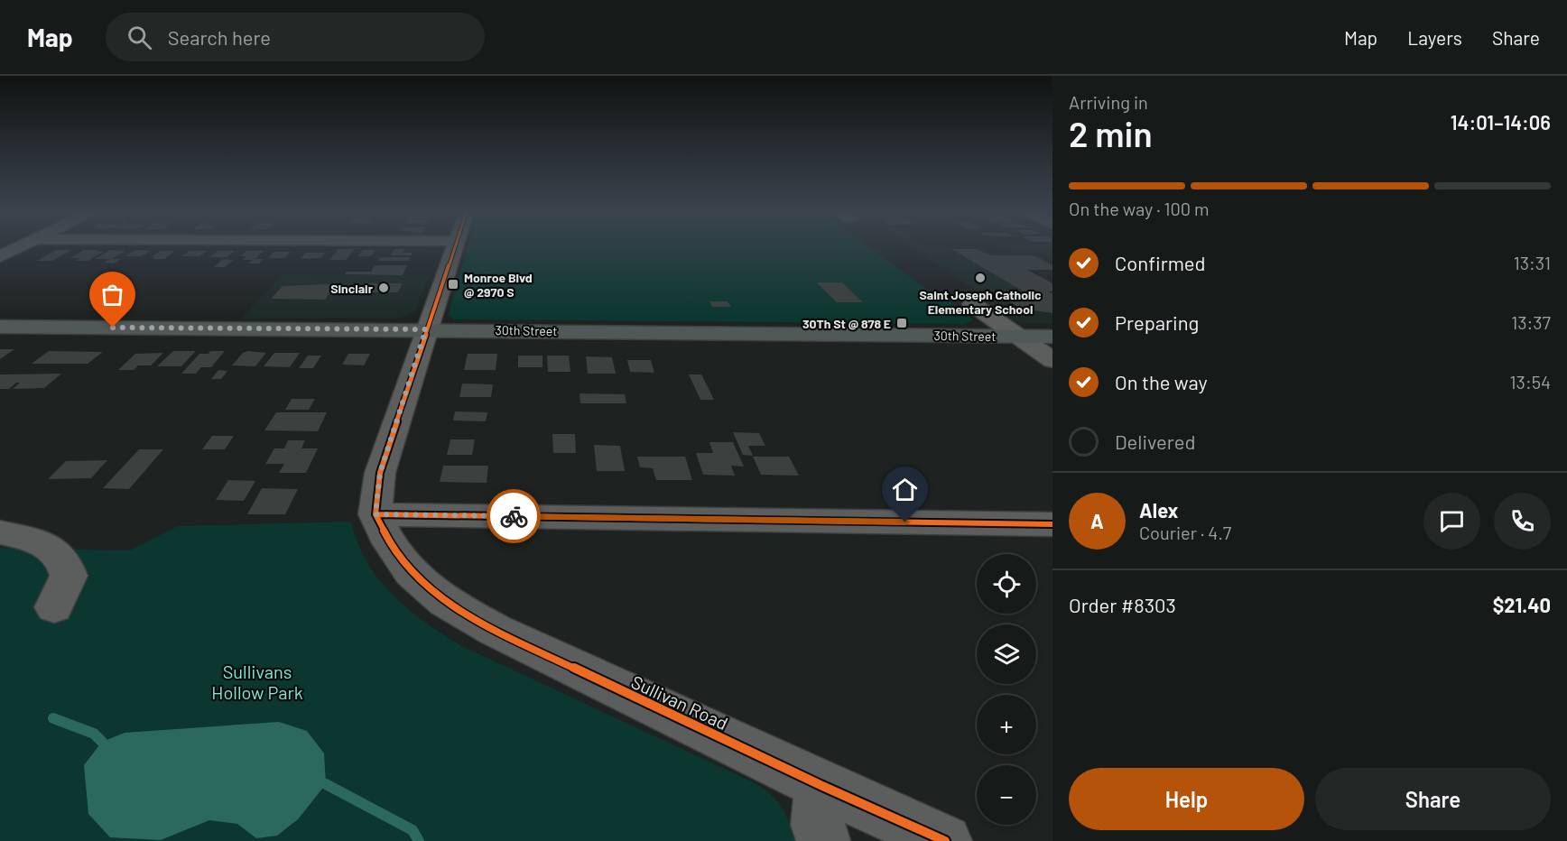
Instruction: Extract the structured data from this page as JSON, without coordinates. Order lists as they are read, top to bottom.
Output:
{
  "streets": {
    "main road": ["30th Street"],
    "street": ["Sullivan Road"]
  },
  "parks": ["Sullivans Hollow Park"],
  "places": {
    "other": ["Saint Joseph Catholic Elementary School", "Sinclair"],
    "transit": ["Monroe Blvd @ 2970 S", "30Th St @ 878 E"]
  },
  "page": {
    "header": "Map",
    "search": "Search here",
    "nav": ["Map", "Layers", "Share"],
    "heading": ["2 min", "Arriving in", "14:01–14:06"],
    "panel": [
      "Alex",
      "Courier · 4.7",
      "Order #8303",
      "$21.40"
    ],
    "bar": "On the way · 100 m",
    "list": [
      ["Confirmed", "13:31"],
      ["Preparing", "13:37"],
      ["On the way", "13:54"],
      "Delivered"
    ],
    "round": "A",
    "map_buttons": ["+", "−"],
    "buttons": ["Help", "Share"]
  }
}
